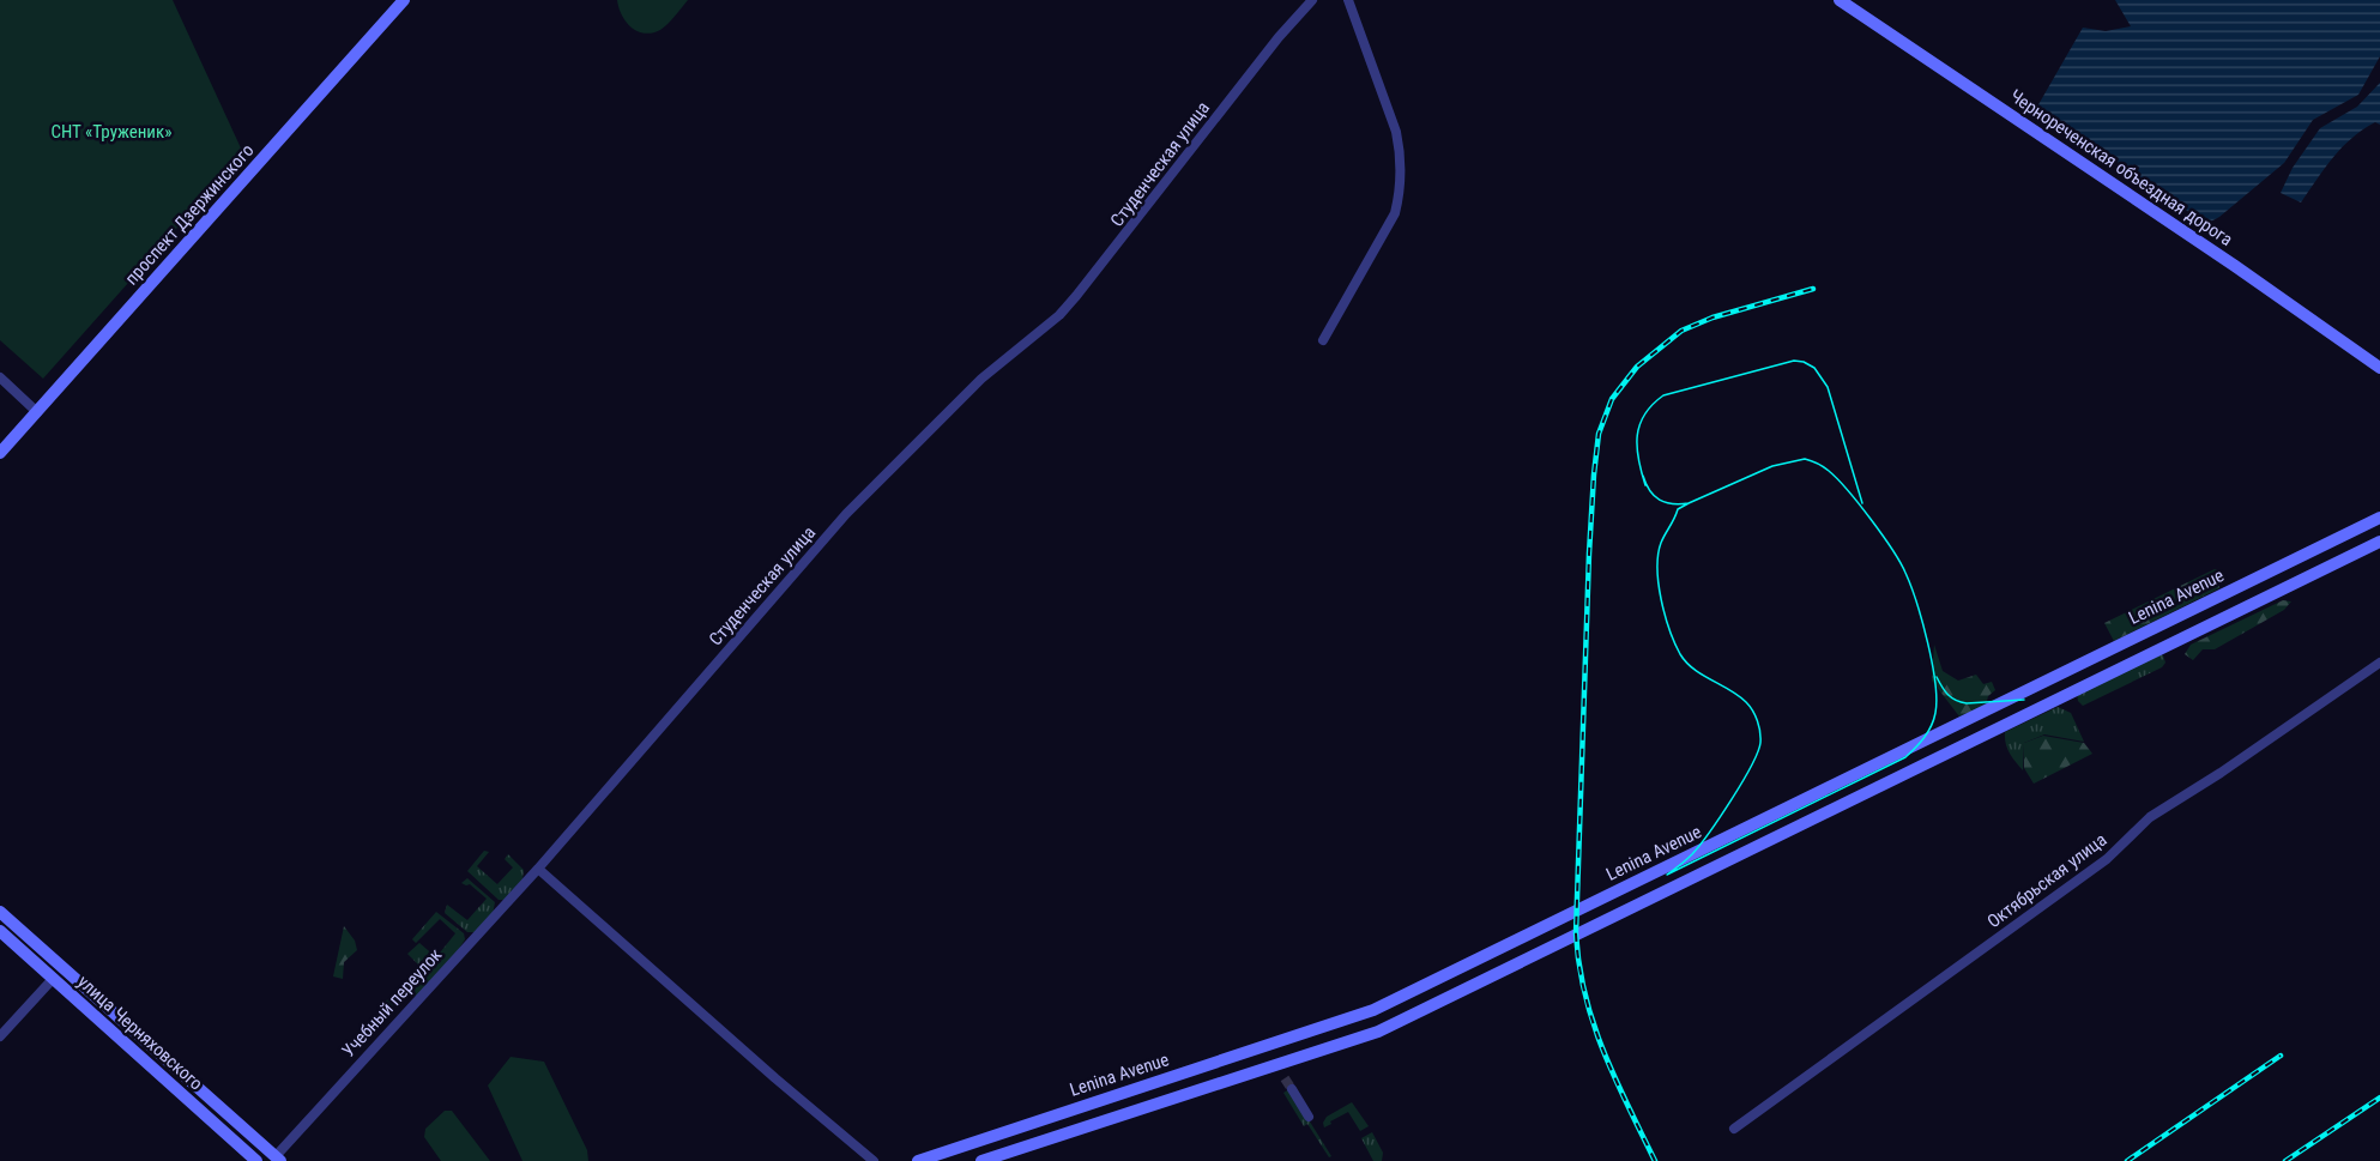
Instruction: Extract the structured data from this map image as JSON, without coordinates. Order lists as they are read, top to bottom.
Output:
{
  "streets": {
    "main road": [
      "Чернореченская объездная дорога",
      "проспект Дзержинского",
      "Lenina Avenue",
      "улица Черняховского"
    ],
    "street": ["Студенческая улица", "Октябрьская улица", "Учебный переулок"]
  },
  "crossings": [
    ["Студенческая улица", "Учебный переулок"]
  ],
  "parks": ["СНТ «Труженик»"]
}
